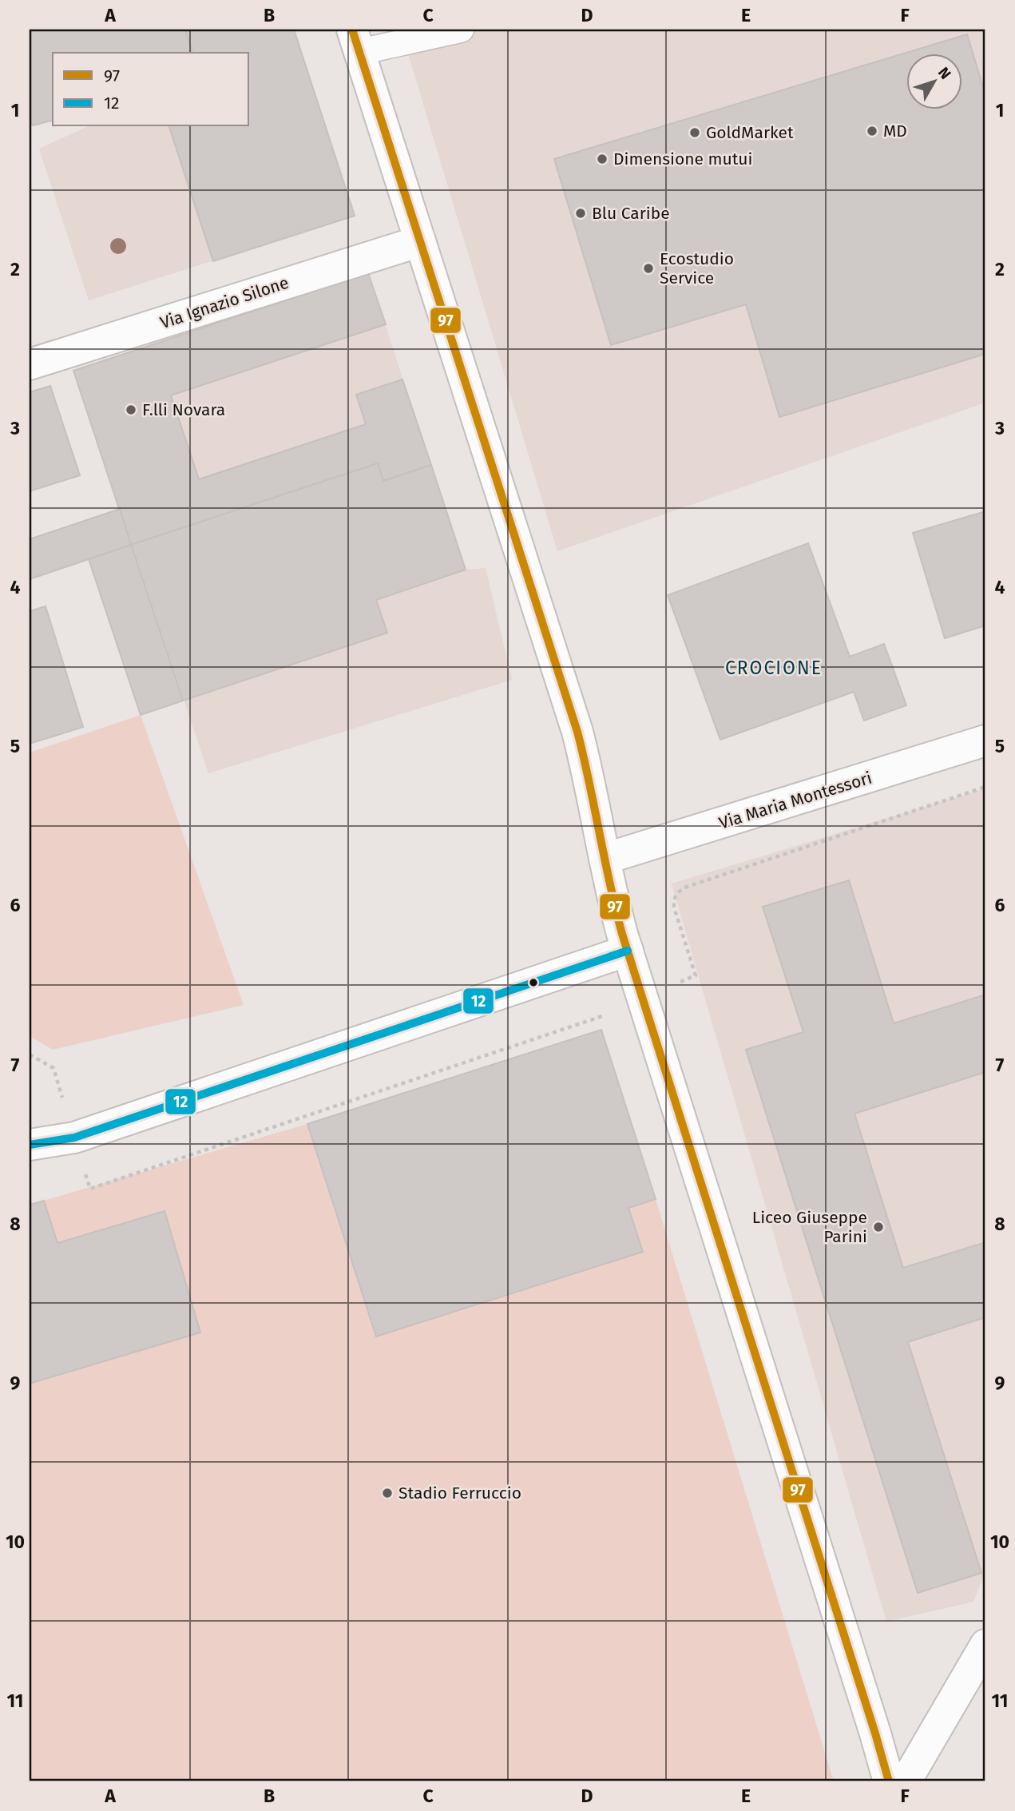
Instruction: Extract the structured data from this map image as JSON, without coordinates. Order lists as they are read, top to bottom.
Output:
{
  "streets": {
    "street": ["Via Ignazio Silone", "Via Maria Montessori"]
  },
  "districts": ["CROCIONE"],
  "places": [
    "MD",
    "GoldMarket",
    "Dimensione mutui",
    "Blu Caribe",
    "Ecostudio Service",
    "F.lli Novara",
    "Liceo Giuseppe Parini",
    "Stadio Ferruccio"
  ],
  "lines": ["transit line 97", "transit line 12"],
  "legend": ["97", "12"],
  "north": "top right",
  "grid": {
    "columns": [
      "A",
      "B",
      "C",
      "D",
      "E",
      "F"
    ],
    "rows": [
      "1",
      "2",
      "3",
      "4",
      "5",
      "6",
      "7",
      "8",
      "9",
      "10",
      "11"
    ]
  }
}
